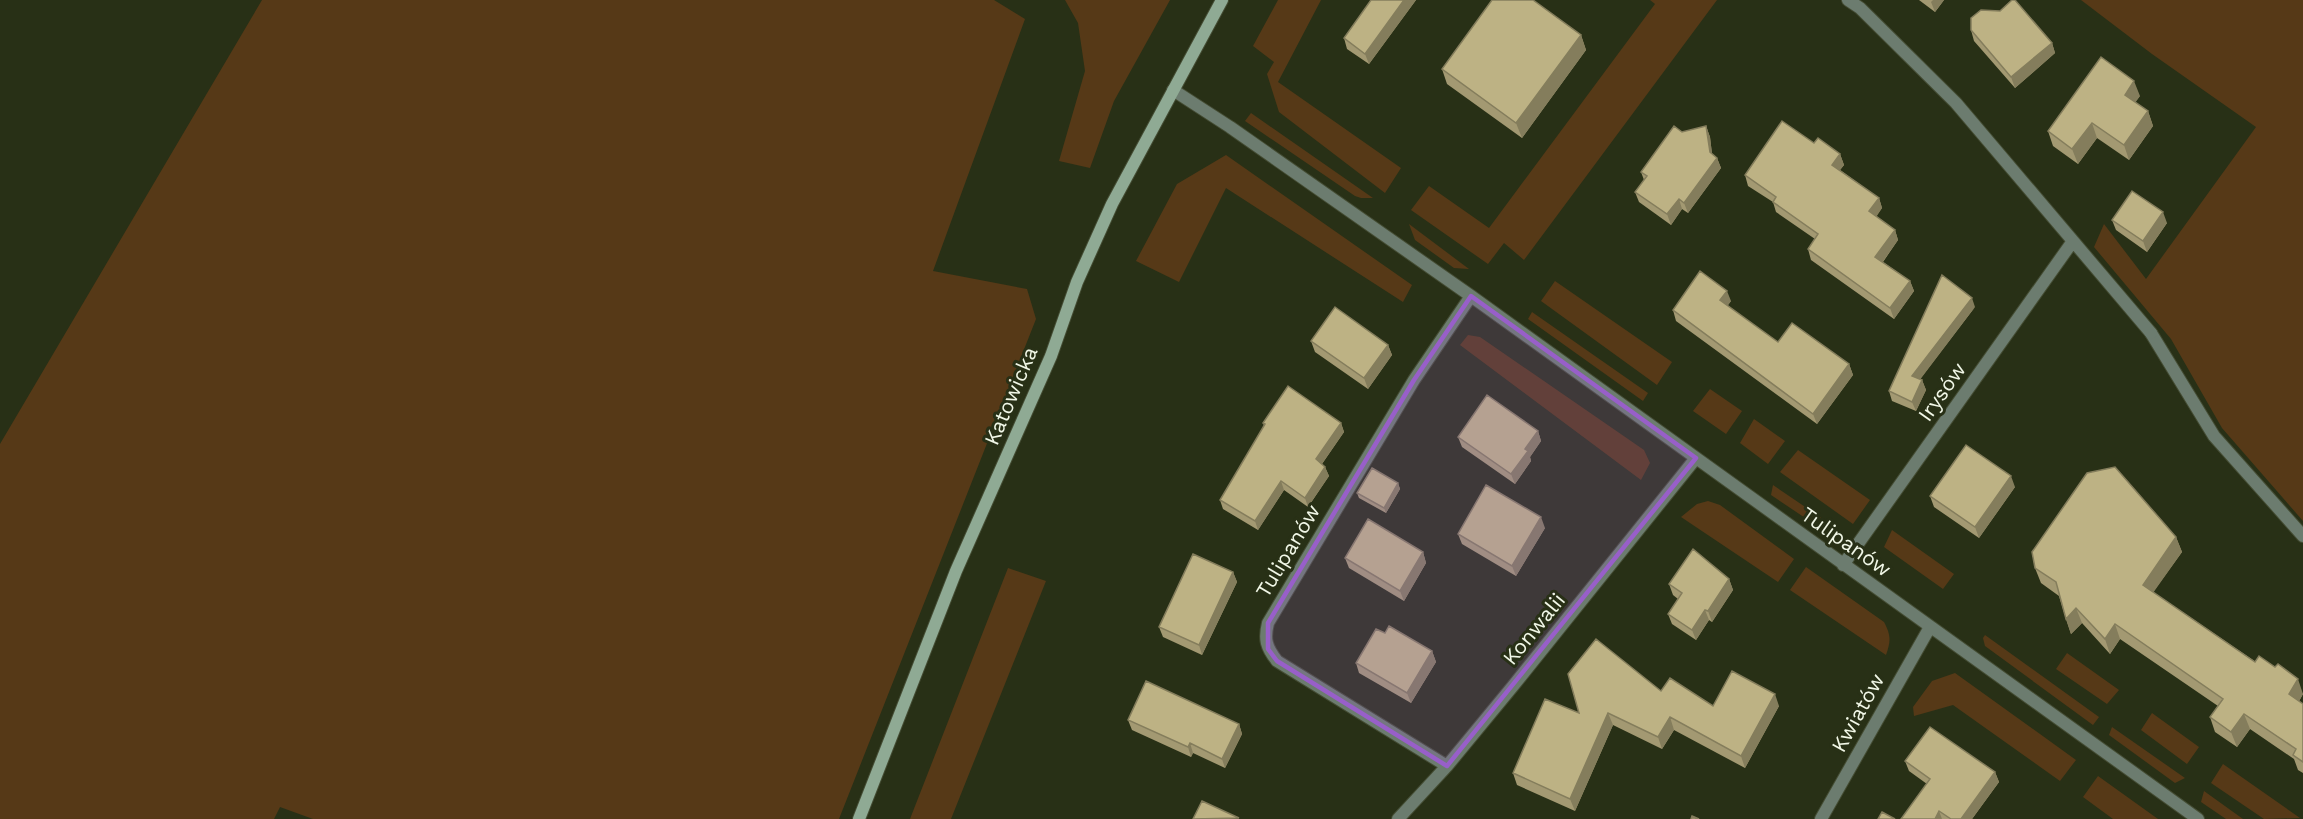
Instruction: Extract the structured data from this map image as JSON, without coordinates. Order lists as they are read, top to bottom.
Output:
{
  "streets": {
    "main road": ["Katowicka"],
    "street": [
      "Irysów",
      "Tulipanów",
      "Konwalii",
      "Kwiatów"
    ]
  },
  "crossings": [
    ["Irysów", "Tulipanów"],
    ["Katowicka", "Tulipanów"],
    ["Tulipanów", "Konwalii"],
    ["Tulipanów", "Kwiatów"]
  ]
}
